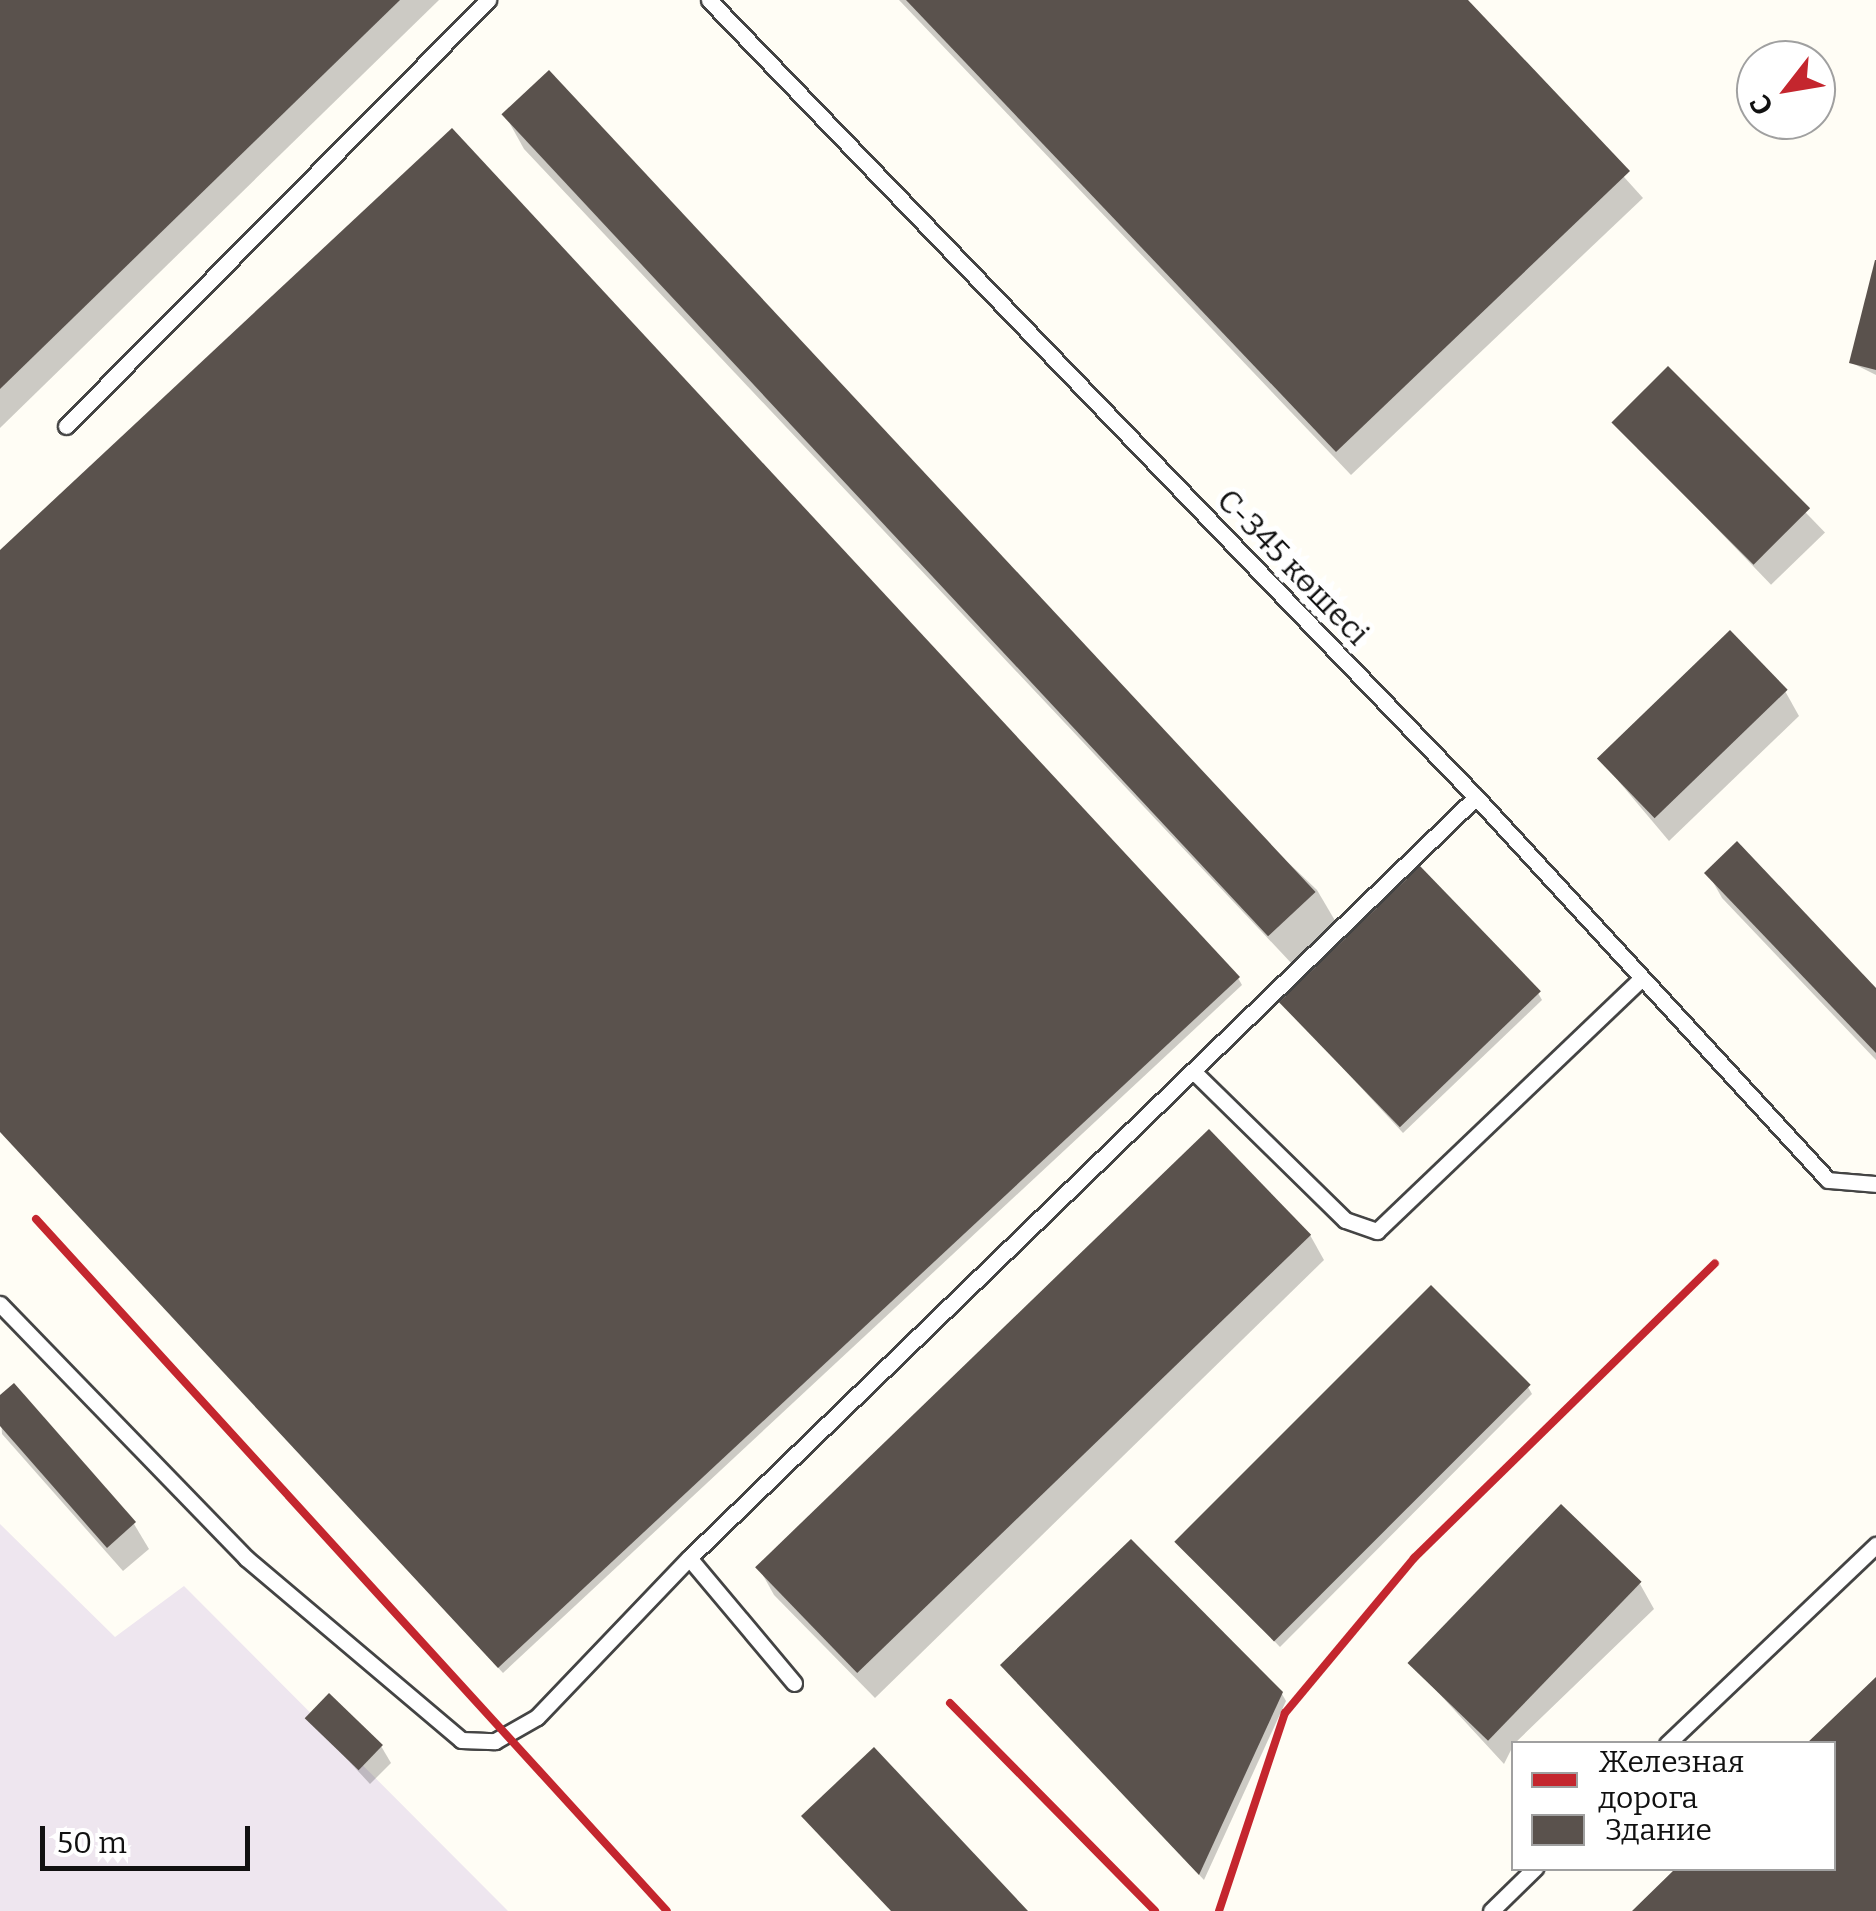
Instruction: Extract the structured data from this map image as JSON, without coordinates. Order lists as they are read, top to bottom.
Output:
{
  "streets": {
    "lane": ["С-345 көшесі"]
  },
  "legend": ["Железная дорога", "Здание"],
  "scale_bar": "50 m",
  "north": "bottom left"
}
